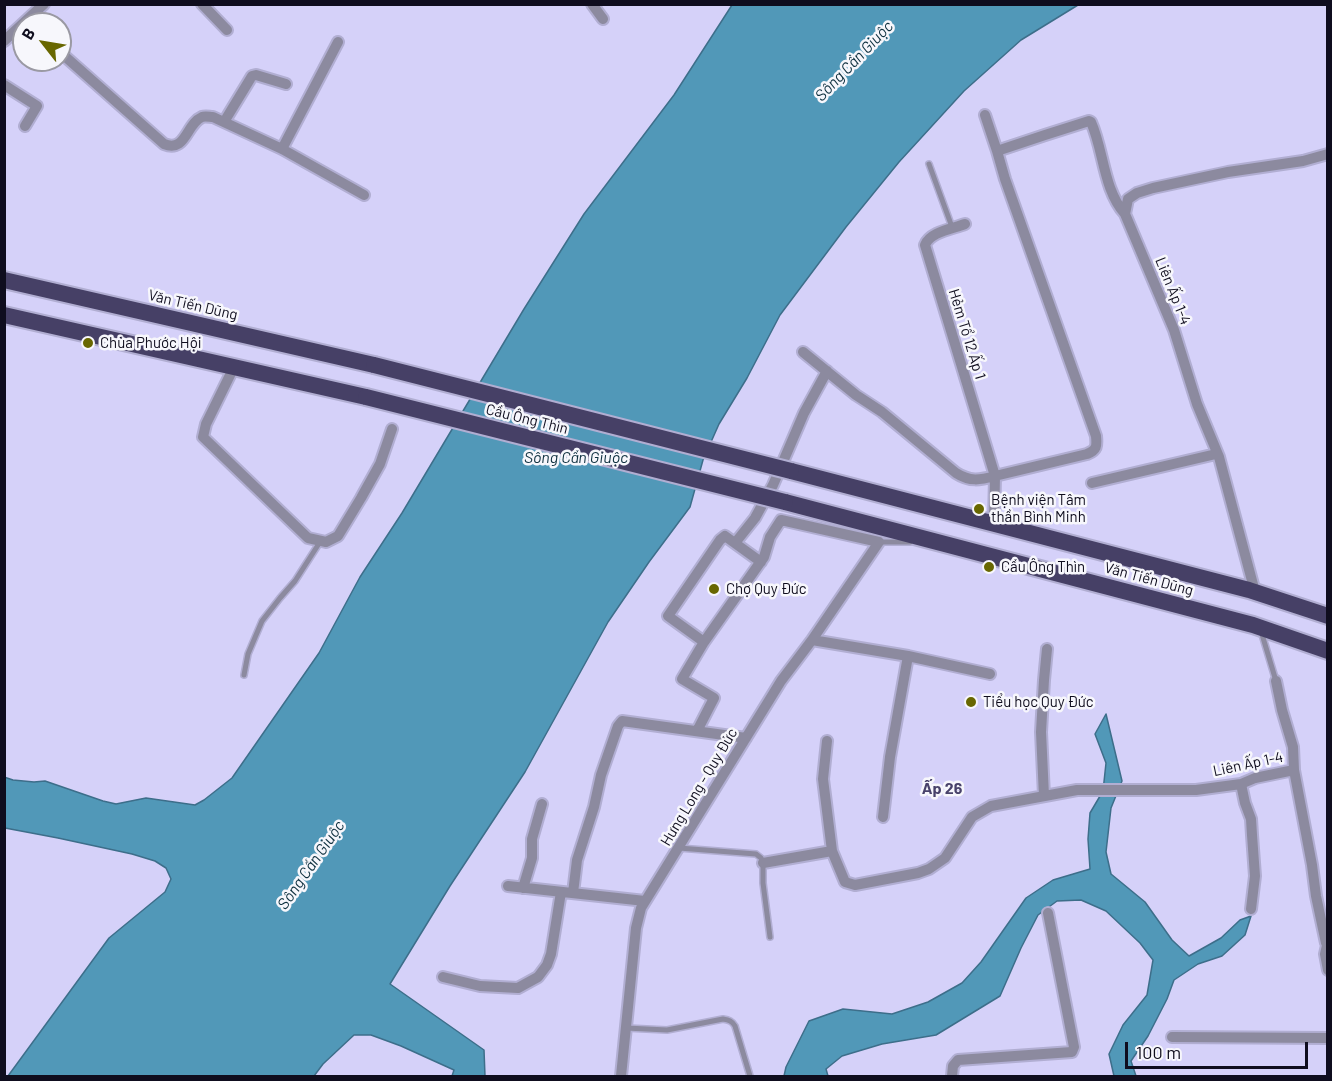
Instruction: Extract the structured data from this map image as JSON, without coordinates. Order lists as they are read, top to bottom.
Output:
{
  "streets": {
    "highway": ["Văn Tiến Dũng", "Cầu Ông Thìn"],
    "street": ["Liên Ấp 1-4", "Hẻm Tổ 12 Ấp 1", "Hưng Long - Quy Đức"]
  },
  "crossings": [
    ["Liên Ấp 1-4", "Văn Tiến Dũng"],
    ["Văn Tiến Dũng", "Cầu Ông Thìn"]
  ],
  "districts": ["Ấp 26"],
  "water": ["Sông Cần Giuộc"],
  "places": [
    "Chùa Phước Hội",
    "Bệnh viện Tâm thần Bình Minh",
    "Cầu Ông Thìn",
    "Chợ Quy Đức",
    "Tiểu học Quy Đức"
  ],
  "scale_bar": "100 m",
  "north": "top left"
}
